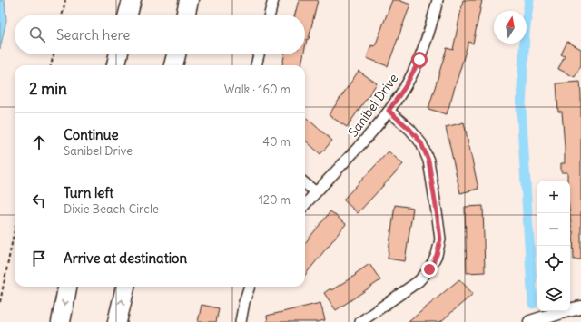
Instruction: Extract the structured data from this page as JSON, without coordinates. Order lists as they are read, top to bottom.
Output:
{
  "streets": {
    "street": ["Sanibel Drive"]
  },
  "north": "top",
  "page": {
    "search": "Search here",
    "heading": ["2 min", "Walk · 160 m"],
    "list": [
      ["Continue", "Sanibel Drive", "40 m"],
      ["Turn left", "Dixie Beach Circle", "120 m"],
      "Arrive at destination"
    ],
    "map_buttons": ["+", "−"]
  }
}
